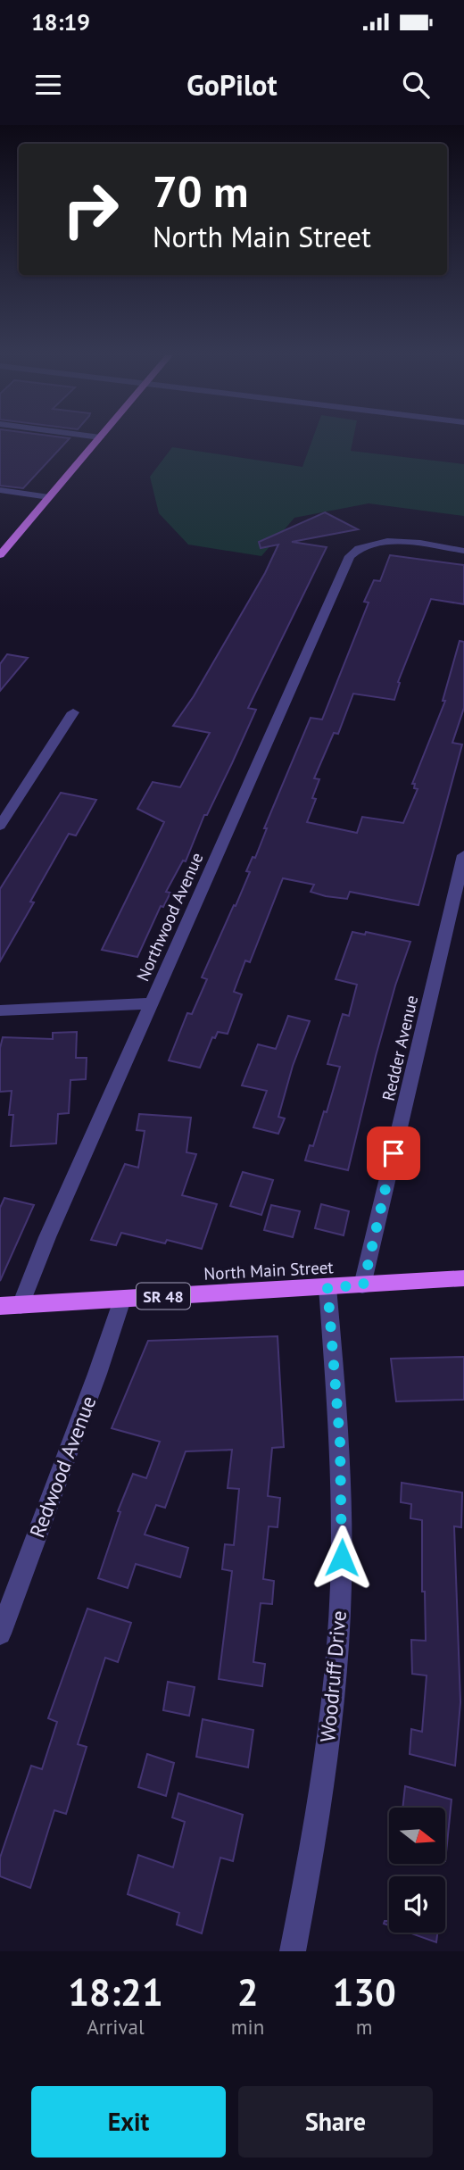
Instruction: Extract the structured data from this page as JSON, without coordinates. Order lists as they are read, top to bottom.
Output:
{
  "streets": {
    "main road": ["North Main Street", "SR 48"],
    "street": [
      "Northwood Avenue",
      "Redder Avenue",
      "Redwood Avenue",
      "Woodruff Drive"
    ]
  },
  "crossings": [
    ["Northwood Avenue", "North Main Street"],
    ["Redder Avenue", "North Main Street"],
    ["North Main Street", "Redwood Avenue"],
    ["North Main Street", "Woodruff Drive"]
  ],
  "north": "right",
  "page": {
    "status": "18:19",
    "header": "GoPilot",
    "turn": ["70 m", "North Main Street"],
    "eta": [
      "18:21",
      "Arrival",
      "2",
      "min",
      "130",
      "m"
    ],
    "buttons": ["Exit", "Share"]
  }
}
